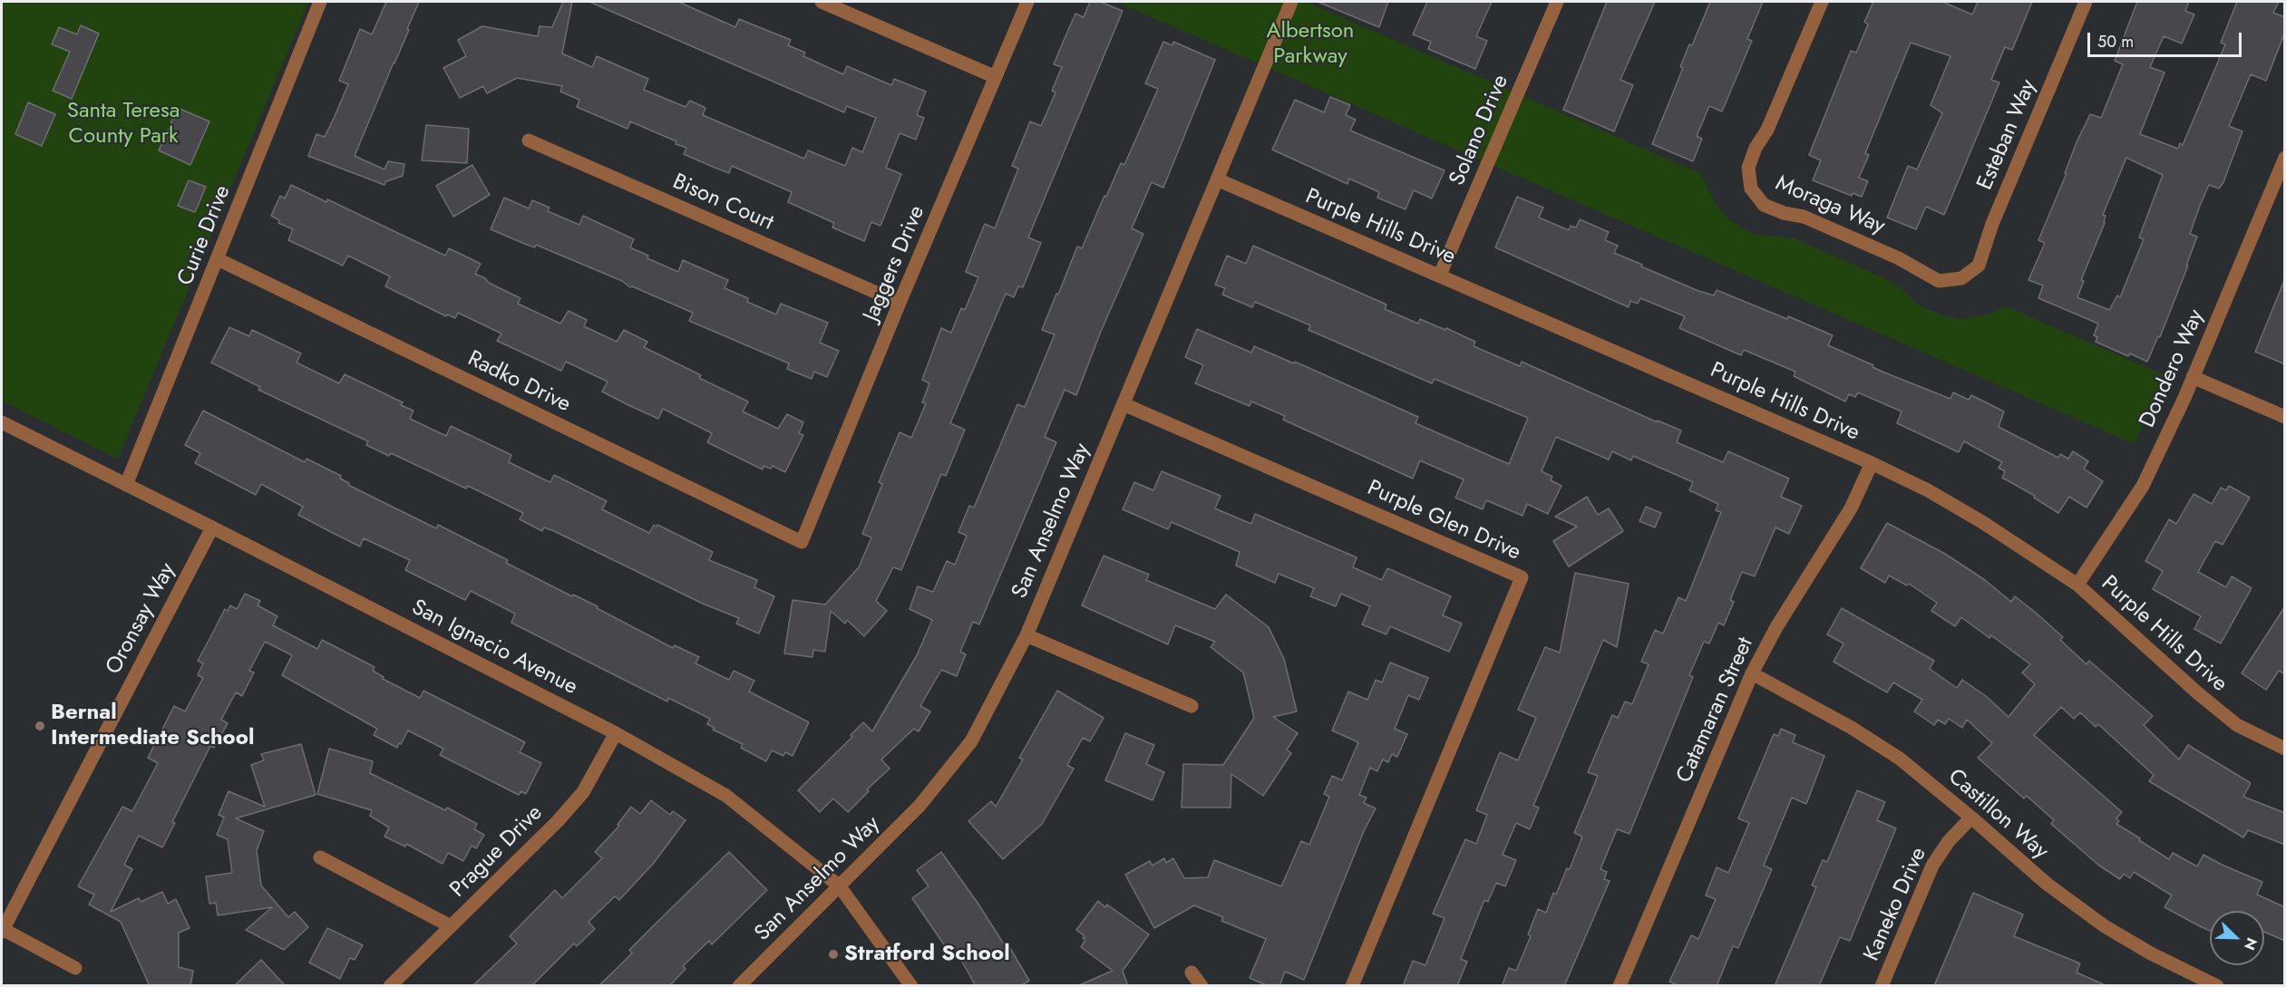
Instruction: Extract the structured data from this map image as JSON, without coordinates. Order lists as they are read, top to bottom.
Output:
{
  "streets": {
    "street": [
      "Solano Drive",
      "Esteban Way",
      "Bison Court",
      "Moraga Way",
      "Purple Hills Drive",
      "Curie Drive",
      "Jaggers Drive",
      "Dondero Way",
      "Radko Drive",
      "San Anselmo Way",
      "Purple Glen Drive",
      "Oronsay Way",
      "San Ignacio Avenue",
      "Catamaran Street",
      "Castillon Way",
      "Prague Drive",
      "Kaneko Drive"
    ]
  },
  "crossings": [
    ["Solano Drive", "Purple Hills Drive"],
    ["Esteban Way", "Moraga Way"],
    ["Bison Court", "Jaggers Drive"],
    ["Purple Hills Drive", "Dondero Way"],
    ["Purple Hills Drive", "San Anselmo Way"],
    ["Purple Hills Drive", "Catamaran Street"],
    ["Curie Drive", "Radko Drive"],
    ["Curie Drive", "San Ignacio Avenue"],
    ["Jaggers Drive", "Radko Drive"],
    ["San Anselmo Way", "Purple Glen Drive"],
    ["San Anselmo Way", "San Ignacio Avenue"],
    ["Oronsay Way", "San Ignacio Avenue"],
    ["San Ignacio Avenue", "Prague Drive"],
    ["Catamaran Street", "Castillon Way"],
    ["Castillon Way", "Kaneko Drive"]
  ],
  "parks": ["Albertson Parkway", "Santa Teresa County Park"],
  "places": ["Bernal Intermediate School", "Stratford School"],
  "scale_bar": "50 m",
  "north": "bottom right"
}
